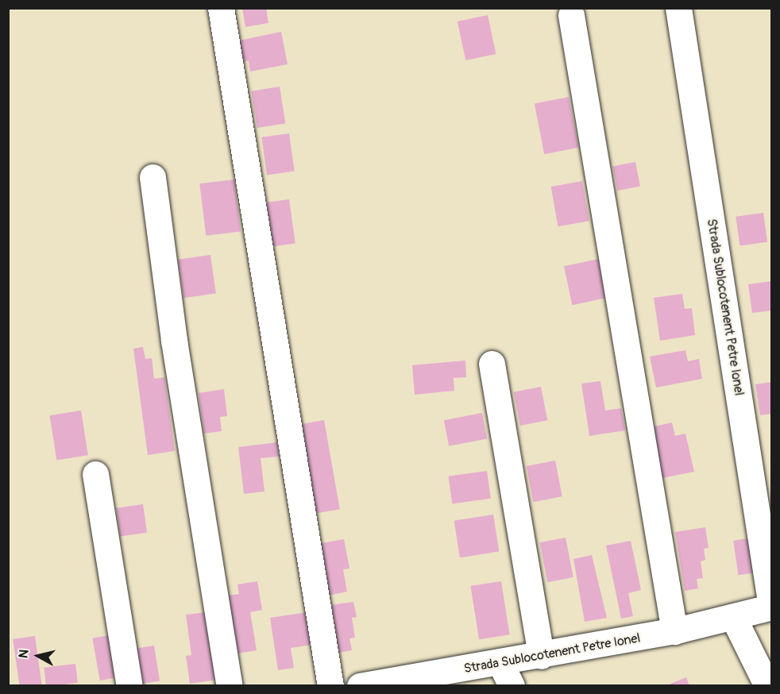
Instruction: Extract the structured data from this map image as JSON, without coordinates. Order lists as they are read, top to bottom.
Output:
{
  "streets": {
    "street": ["Strada Sublocotenent Petre Ionel"]
  },
  "north": "left"
}
